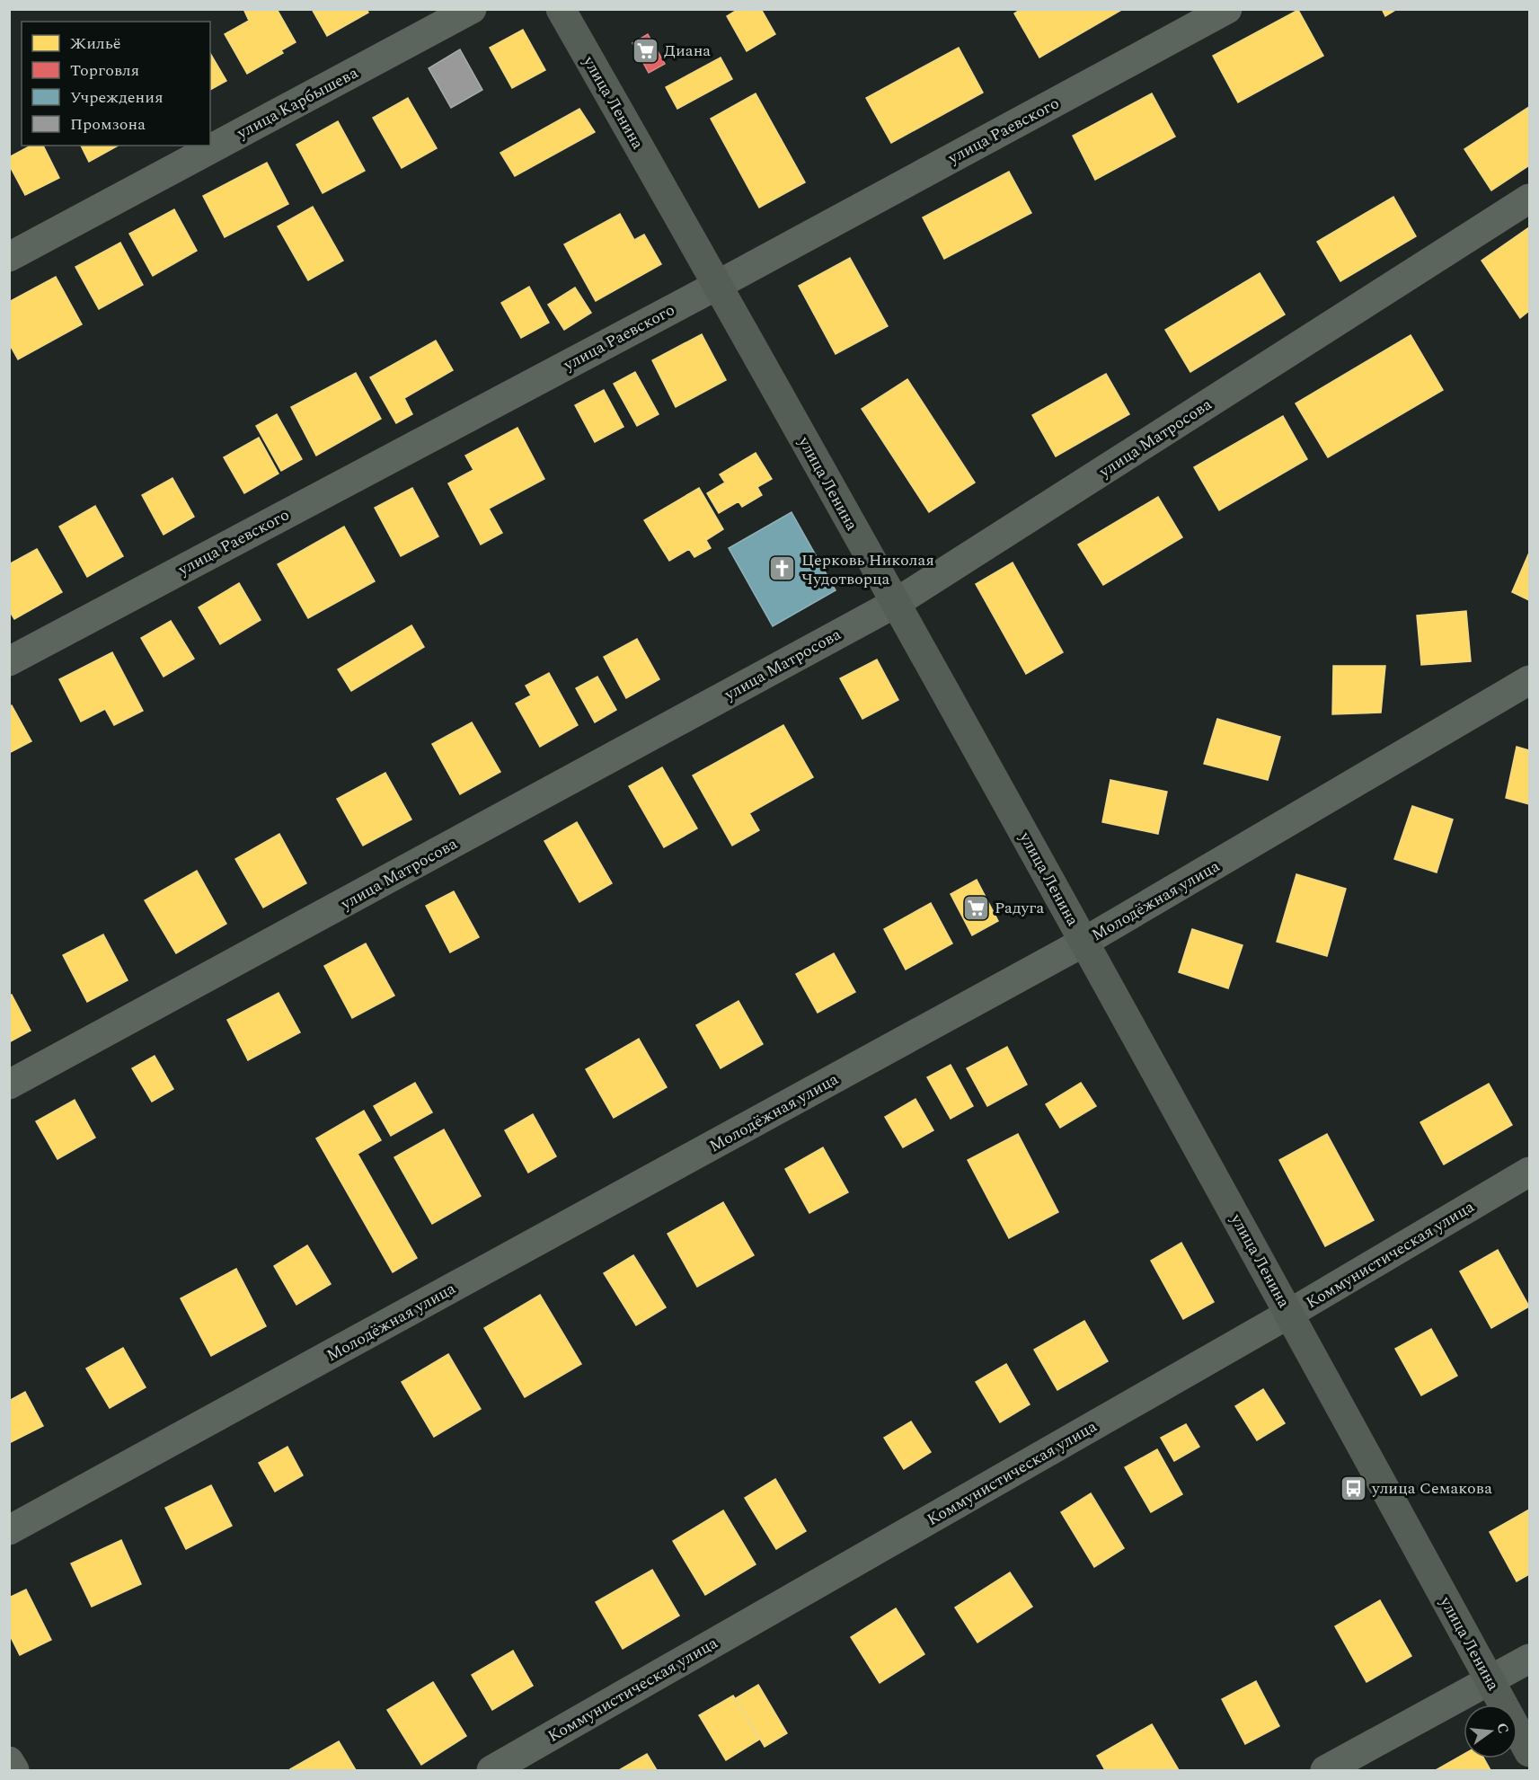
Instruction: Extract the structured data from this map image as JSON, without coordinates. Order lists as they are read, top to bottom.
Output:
{
  "streets": {
    "main road": ["улица Ленина"],
    "street": [
      "улица Карбышева",
      "улица Раевского",
      "улица Матросова",
      "Молодёжная улица",
      "Коммунистическая улица"
    ]
  },
  "crossings": [
    ["улица Ленина", "улица Раевского"],
    ["улица Ленина", "улица Матросова"],
    ["улица Ленина", "Молодёжная улица"],
    ["улица Ленина", "Коммунистическая улица"]
  ],
  "places": {
    "supermarket": ["Диана", "Радуга"],
    "church": ["Церковь Николая Чудотворца"],
    "bus stop": ["улица Семакова"]
  },
  "legend": [
    "Жильё",
    "Торговля",
    "Учреждения",
    "Промзона"
  ],
  "north": "right"
}
